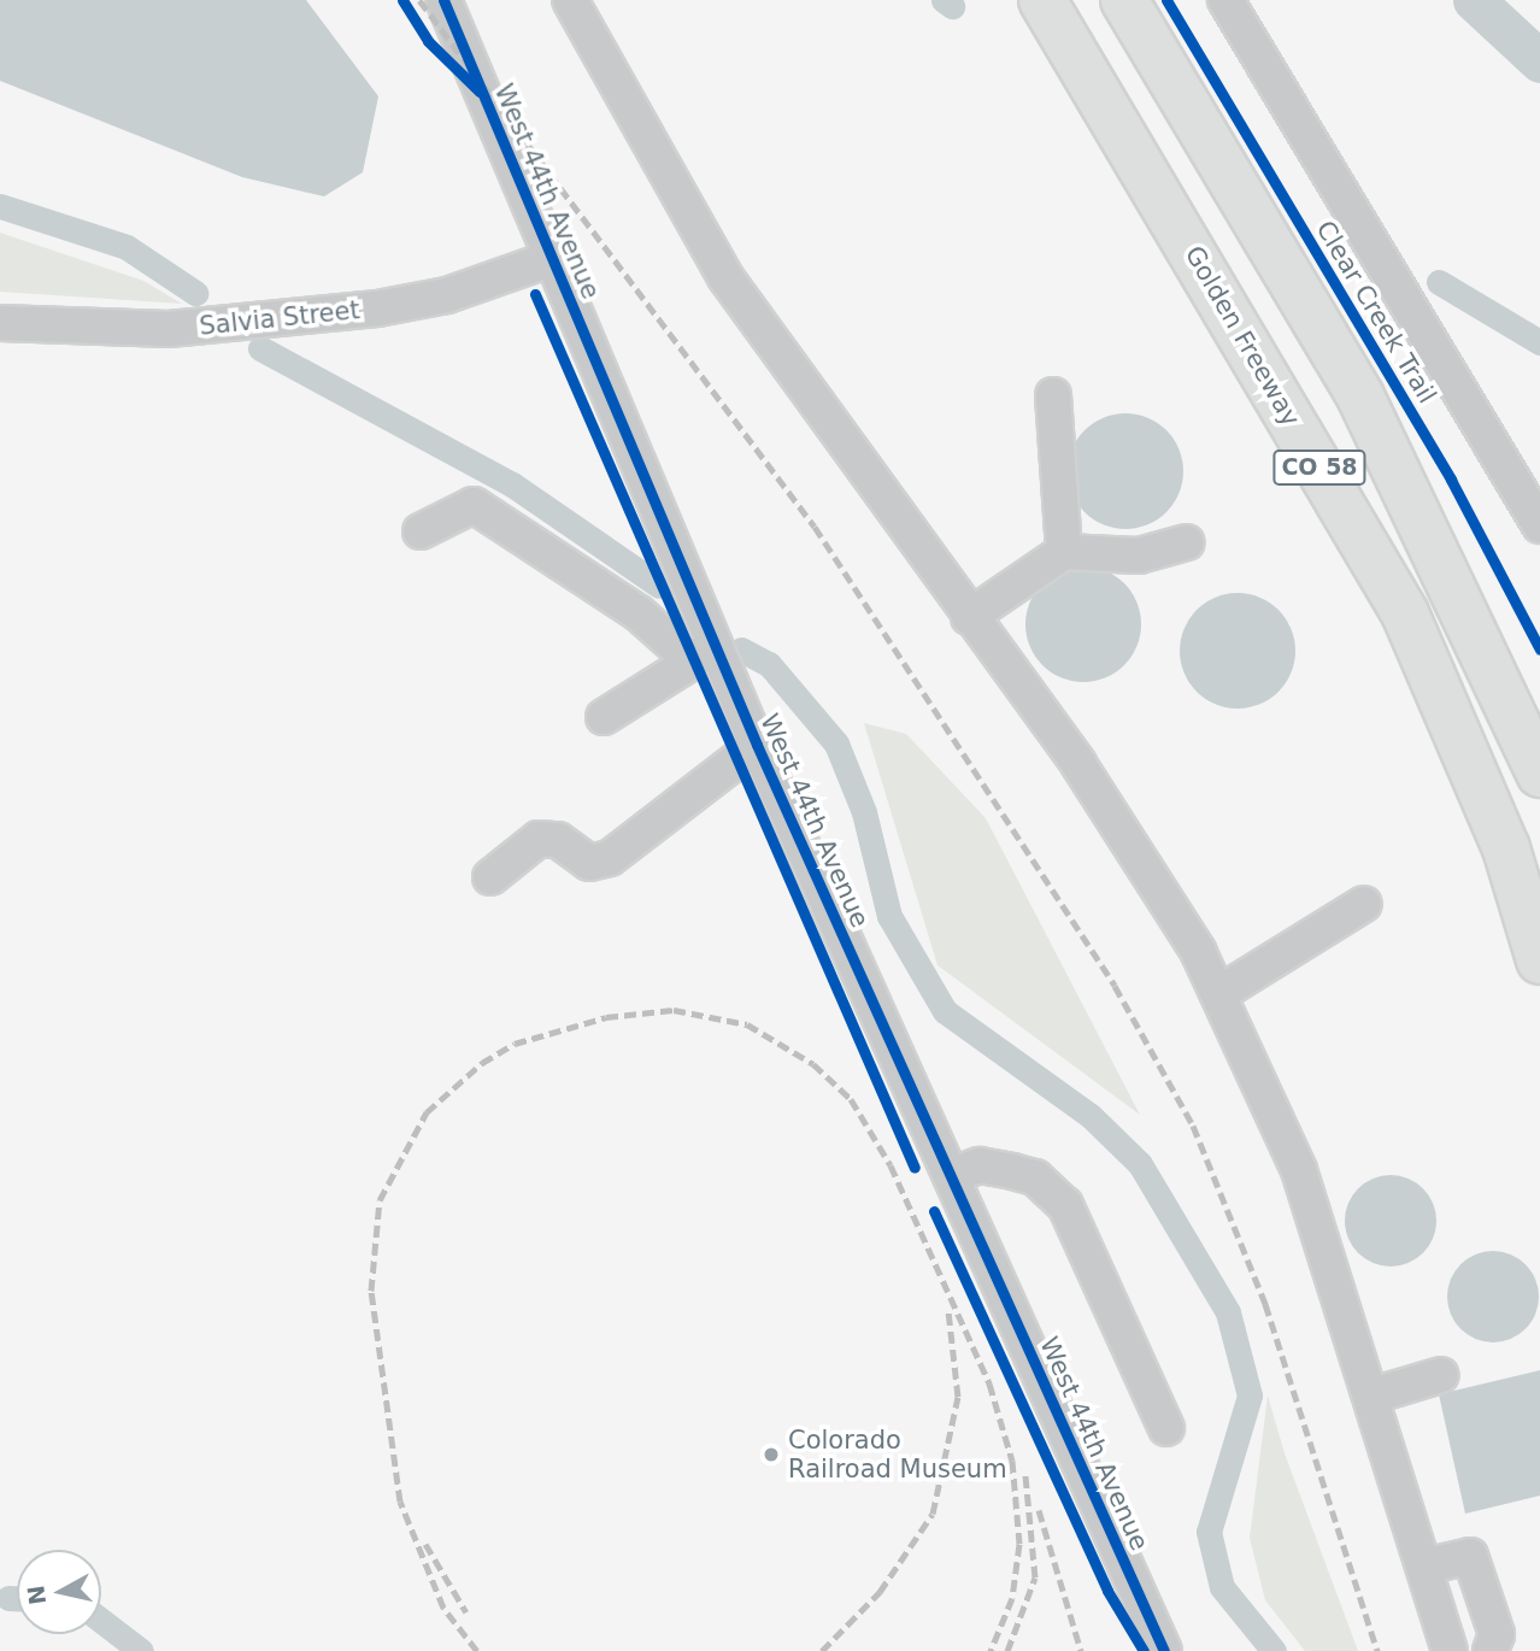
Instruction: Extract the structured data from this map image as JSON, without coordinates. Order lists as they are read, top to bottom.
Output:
{
  "streets": {
    "highway": ["Golden Freeway", "CO 58"],
    "street": ["West 44th Avenue", "Salvia Street"],
    "cycle path": ["Clear Creek Trail"]
  },
  "crossings": [
    ["West 44th Avenue", "Salvia Street"]
  ],
  "places": ["Colorado Railroad Museum"],
  "north": "left"
}
